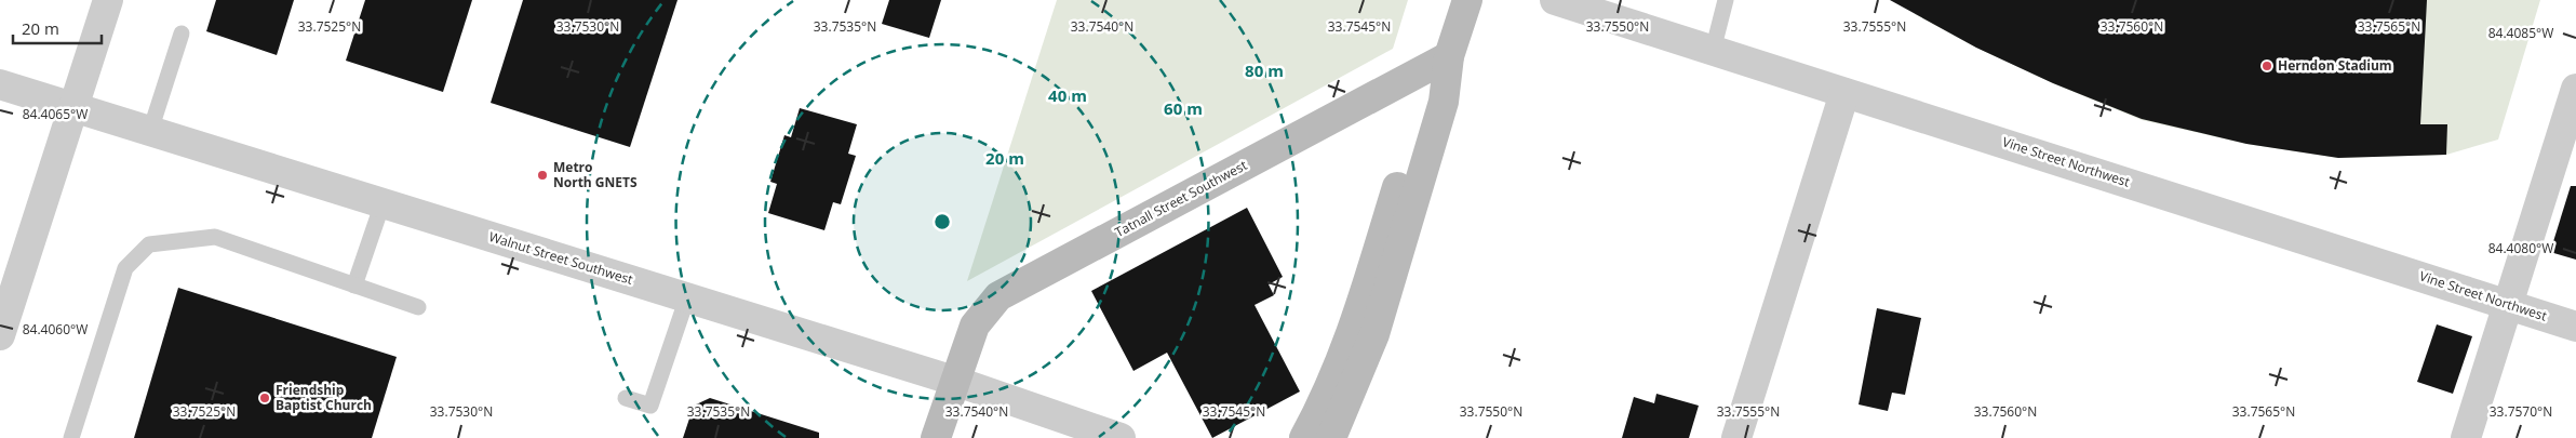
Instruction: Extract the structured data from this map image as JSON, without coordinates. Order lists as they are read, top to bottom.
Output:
{
  "streets": {
    "street": ["Vine Street Northwest", "Tatnall Street Southwest", "Walnut Street Southwest"]
  },
  "crossings": [
    ["Tatnall Street Southwest", "Walnut Street Southwest"]
  ],
  "places": ["Herndon Stadium", "Metro North GNETS", "Friendship Baptist Church"],
  "scale_bar": "20 m",
  "coordinates": [
    "33.7525°N",
    "33.7530°N",
    "33.7535°N",
    "33.7540°N",
    "33.7545°N",
    "33.7550°N",
    "33.7555°N",
    "33.7560°N",
    "33.7565°N",
    "84.4085°W",
    "84.4065°W",
    "84.4080°W",
    "84.4060°W",
    "33.7570°N"
  ],
  "rings": [
    "80 m",
    "40 m",
    "60 m",
    "20 m"
  ]
}
